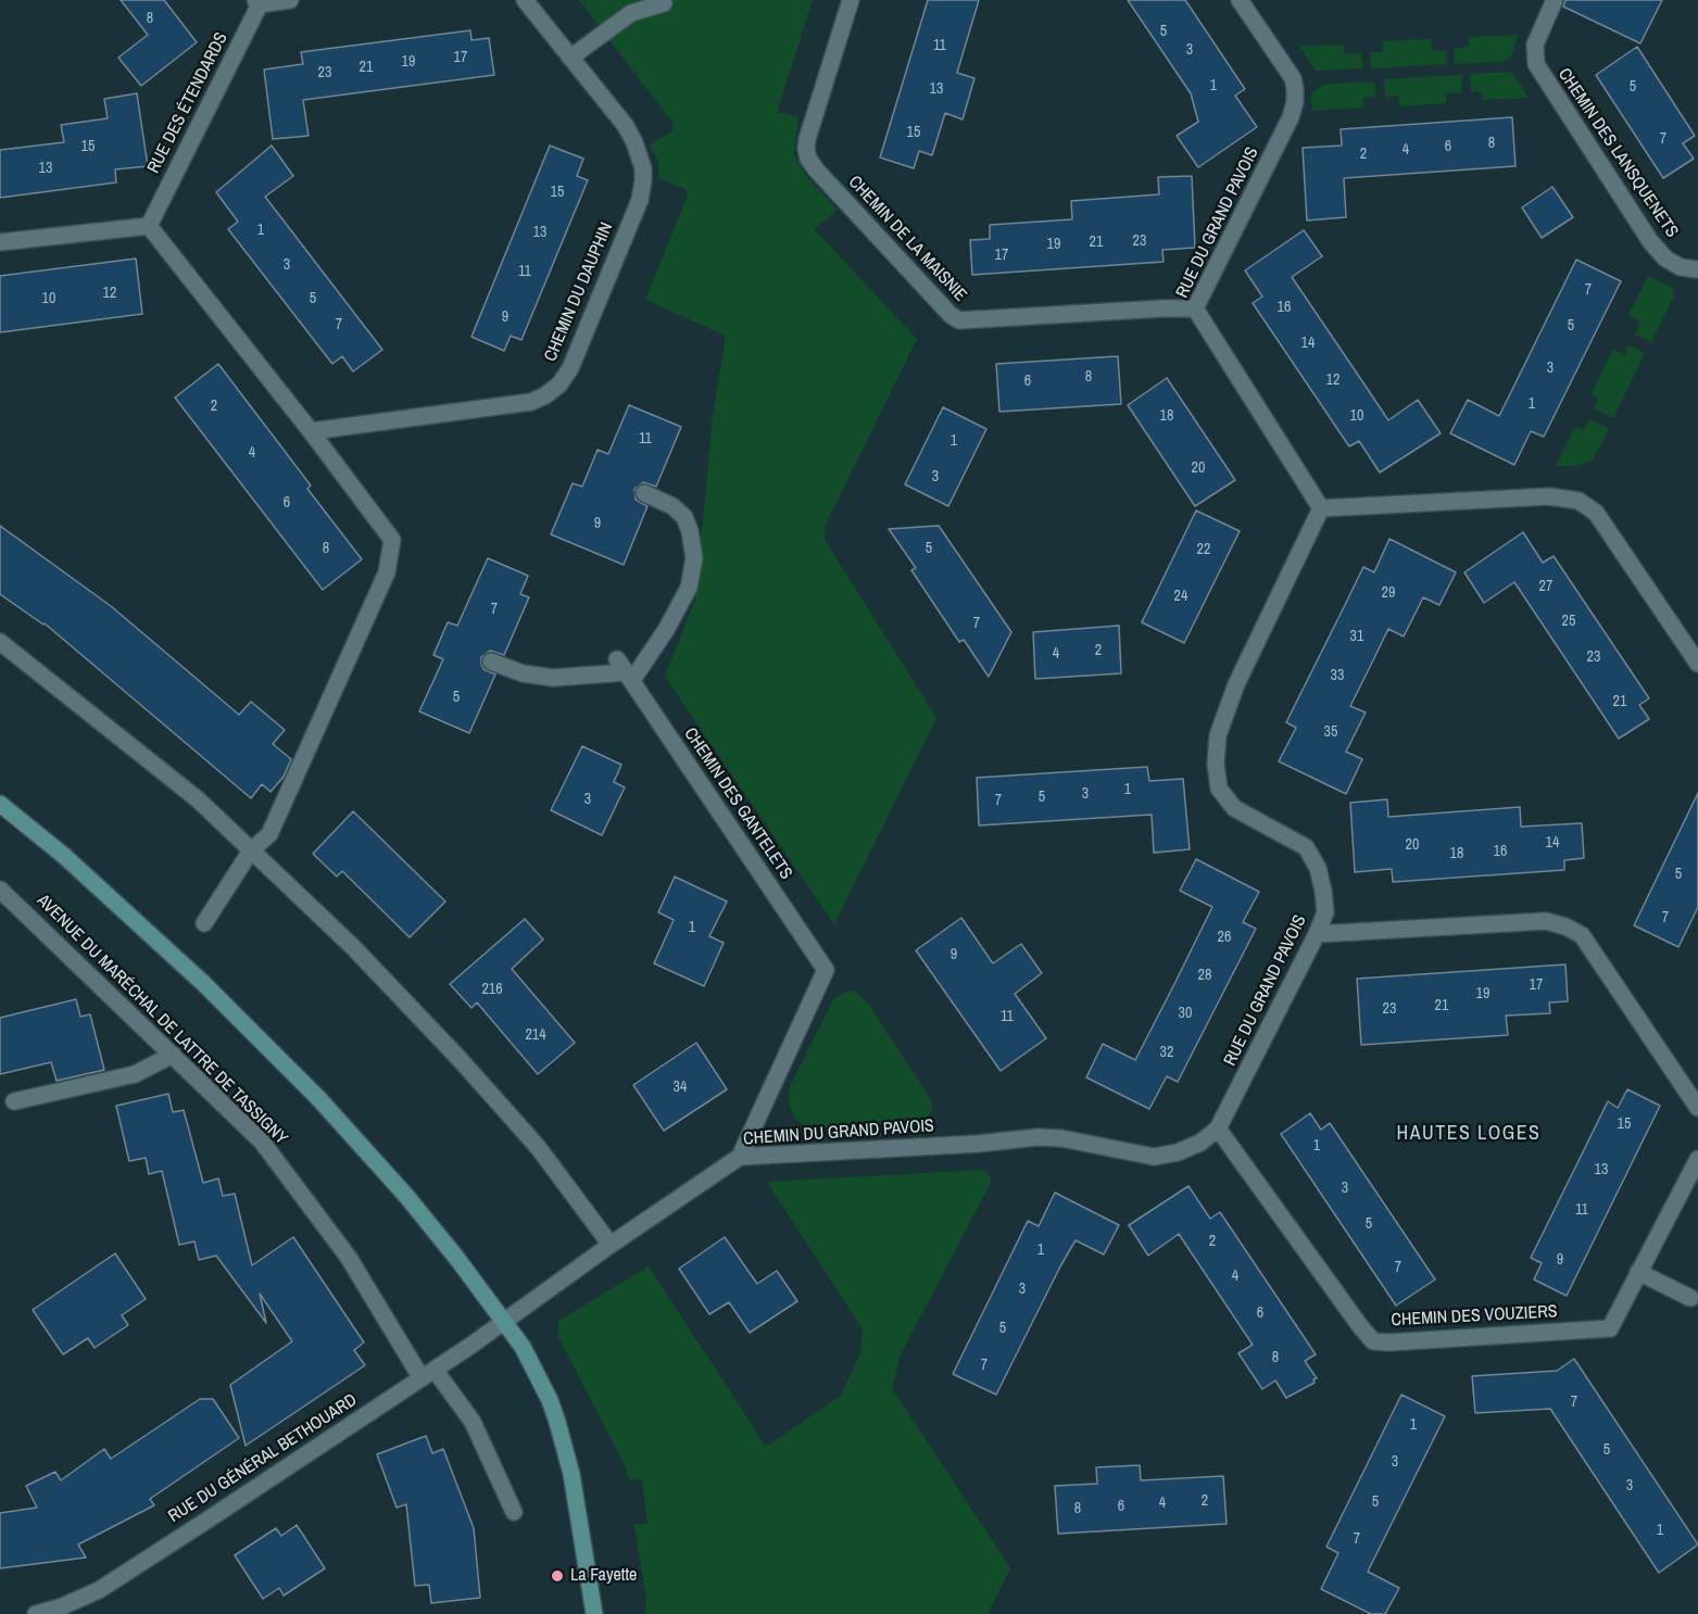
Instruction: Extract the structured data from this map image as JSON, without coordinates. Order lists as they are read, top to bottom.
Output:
{
  "streets": {
    "street": [
      "RUE DES ÉTENDARDS",
      "CHEMIN DES LANSQUENETS",
      "RUE DU GRAND PAVOIS",
      "CHEMIN DE LA MAISNIE",
      "CHEMIN DU DAUPHIN",
      "CHEMIN DES GANTELETS",
      "AVENUE DU MARÉCHAL DE LATTRE DE TASSIGNY",
      "CHEMIN DU GRAND PAVOIS",
      "CHEMIN DES VOUZIERS",
      "RUE DU GÉNÉRAL BETHOUARD"
    ]
  },
  "crossings": [
    ["RUE DU GRAND PAVOIS", "CHEMIN DE LA MAISNIE"],
    ["RUE DU GRAND PAVOIS", "CHEMIN DU GRAND PAVOIS"],
    ["RUE DU GRAND PAVOIS", "CHEMIN DES VOUZIERS"],
    ["CHEMIN DES GANTELETS", "CHEMIN DU GRAND PAVOIS"],
    ["AVENUE DU MARÉCHAL DE LATTRE DE TASSIGNY", "RUE DU GÉNÉRAL BETHOUARD"],
    ["CHEMIN DU GRAND PAVOIS", "CHEMIN DES VOUZIERS"],
    ["CHEMIN DU GRAND PAVOIS", "RUE DU GÉNÉRAL BETHOUARD"]
  ],
  "districts": ["HAUTES LOGES"],
  "places": ["La Fayette"],
  "house_numbers": [
    "8",
    "5",
    "11",
    "3",
    "17",
    "19",
    "21",
    "23",
    "1",
    "5",
    "13",
    "15",
    "7",
    "8",
    "15",
    "6",
    "4",
    "2",
    "13",
    "15",
    "1",
    "13",
    "23",
    "21",
    "19",
    "17",
    "3",
    "11",
    "7",
    "12",
    "10",
    "5",
    "16",
    "9",
    "7",
    "5",
    "14",
    "3",
    "8",
    "12",
    "6",
    "1",
    "2",
    "18",
    "10",
    "11",
    "1",
    "4",
    "20",
    "3",
    "6",
    "9",
    "8",
    "5",
    "22",
    "27",
    "29",
    "24",
    "7",
    "25",
    "7",
    "31",
    "2",
    "4",
    "23",
    "33",
    "5",
    "21",
    "35",
    "1",
    "3",
    "5",
    "3",
    "7",
    "14",
    "20",
    "16",
    "18",
    "5",
    "7",
    "1",
    "26",
    "9",
    "28",
    "17",
    "216",
    "19",
    "21",
    "23",
    "30",
    "11",
    "214",
    "32",
    "34",
    "15",
    "1",
    "13",
    "3",
    "11",
    "5",
    "2",
    "1",
    "9",
    "7",
    "4",
    "3",
    "6",
    "5",
    "8",
    "7",
    "7",
    "1",
    "5",
    "3",
    "3",
    "2",
    "5",
    "4",
    "6",
    "8",
    "1",
    "7"
  ]
}
